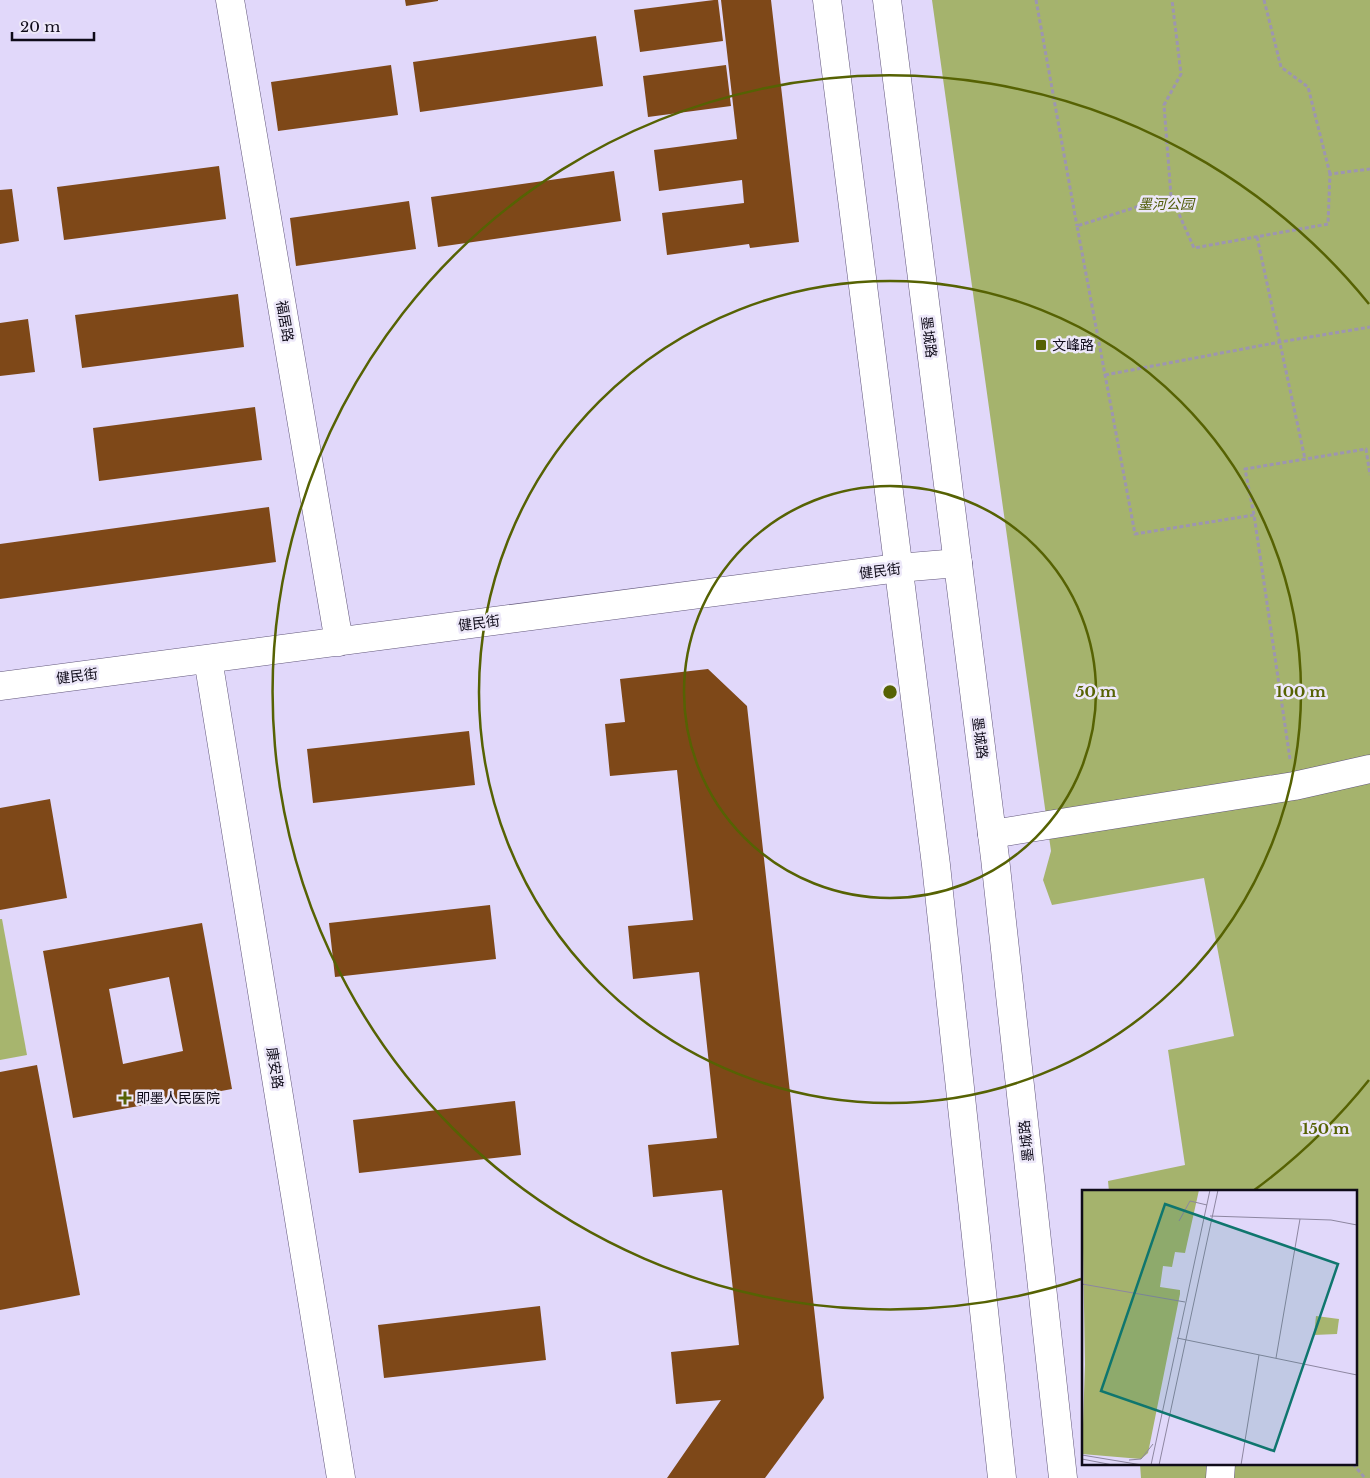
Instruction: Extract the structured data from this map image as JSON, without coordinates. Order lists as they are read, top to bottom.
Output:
{
  "streets": {
    "main road": [
      "福居路",
      "墨城路",
      "健民街",
      "康安路"
    ]
  },
  "crossings": [
    ["福居路", "健民街"],
    ["墨城路", "健民街"],
    ["健民街", "康安路"]
  ],
  "parks": ["墨河公园"],
  "places": {
    "transit": ["文峰路"],
    "health": ["即墨人民医院"]
  },
  "scale_bar": "20 m",
  "rings": ["50 m", "100 m", "150 m"]
}
